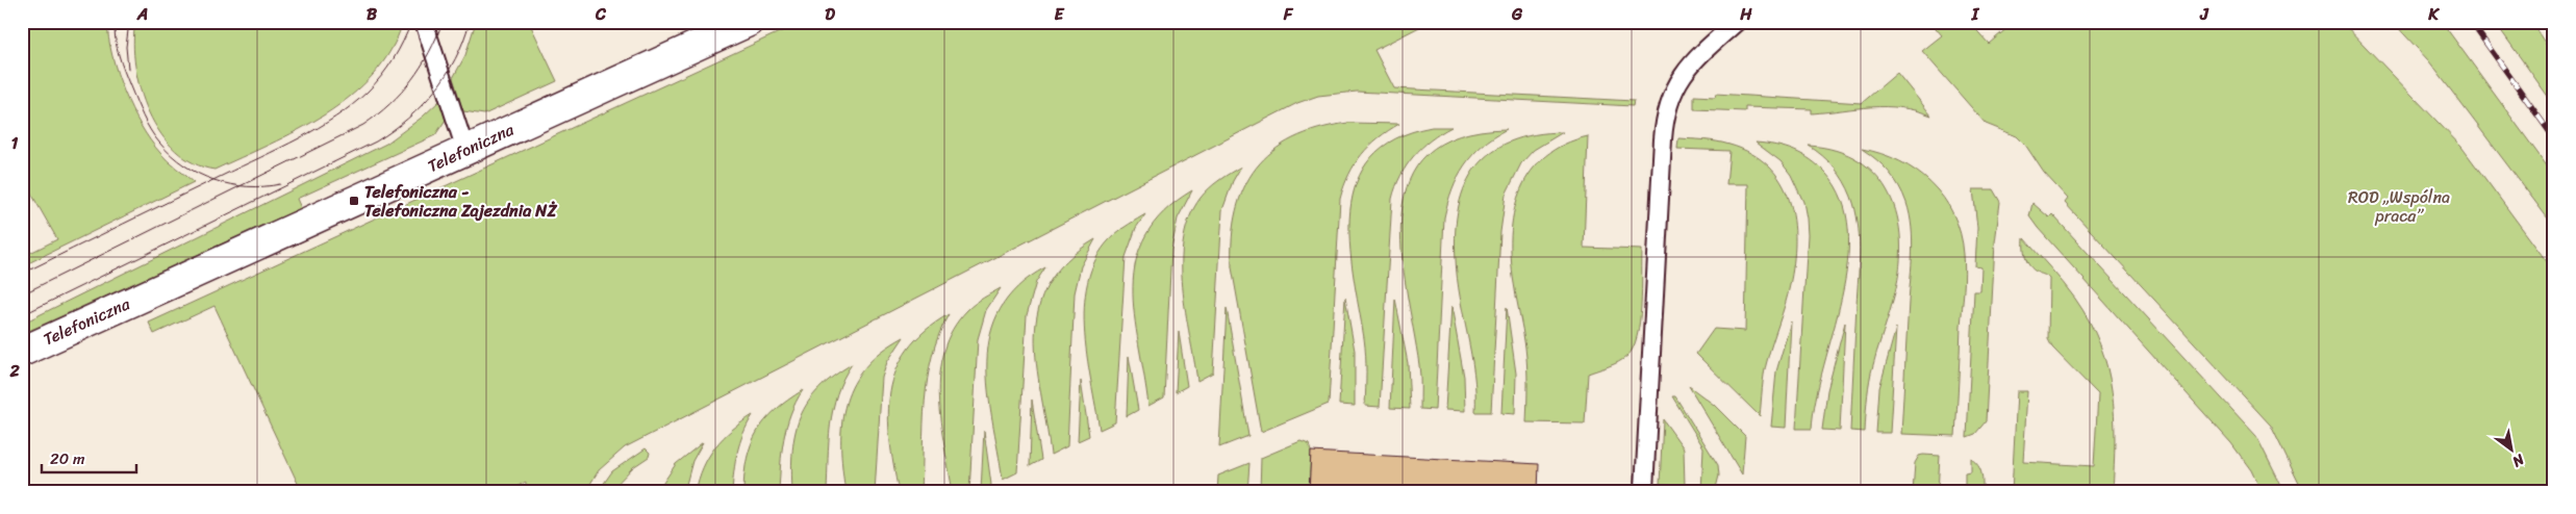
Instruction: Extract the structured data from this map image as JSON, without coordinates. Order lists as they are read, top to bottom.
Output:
{
  "streets": {
    "street": ["Telefoniczna"]
  },
  "parks": ["ROD „Wspólna praca”"],
  "places": {
    "transit": ["Telefoniczna - Telefoniczna Zajezdnia NŻ"]
  },
  "scale_bar": "20 m",
  "north": "bottom right",
  "grid": {
    "columns": [
      "A",
      "B",
      "C",
      "D",
      "E",
      "F",
      "G",
      "H",
      "I",
      "J",
      "K"
    ],
    "rows": ["1", "2"]
  }
}
